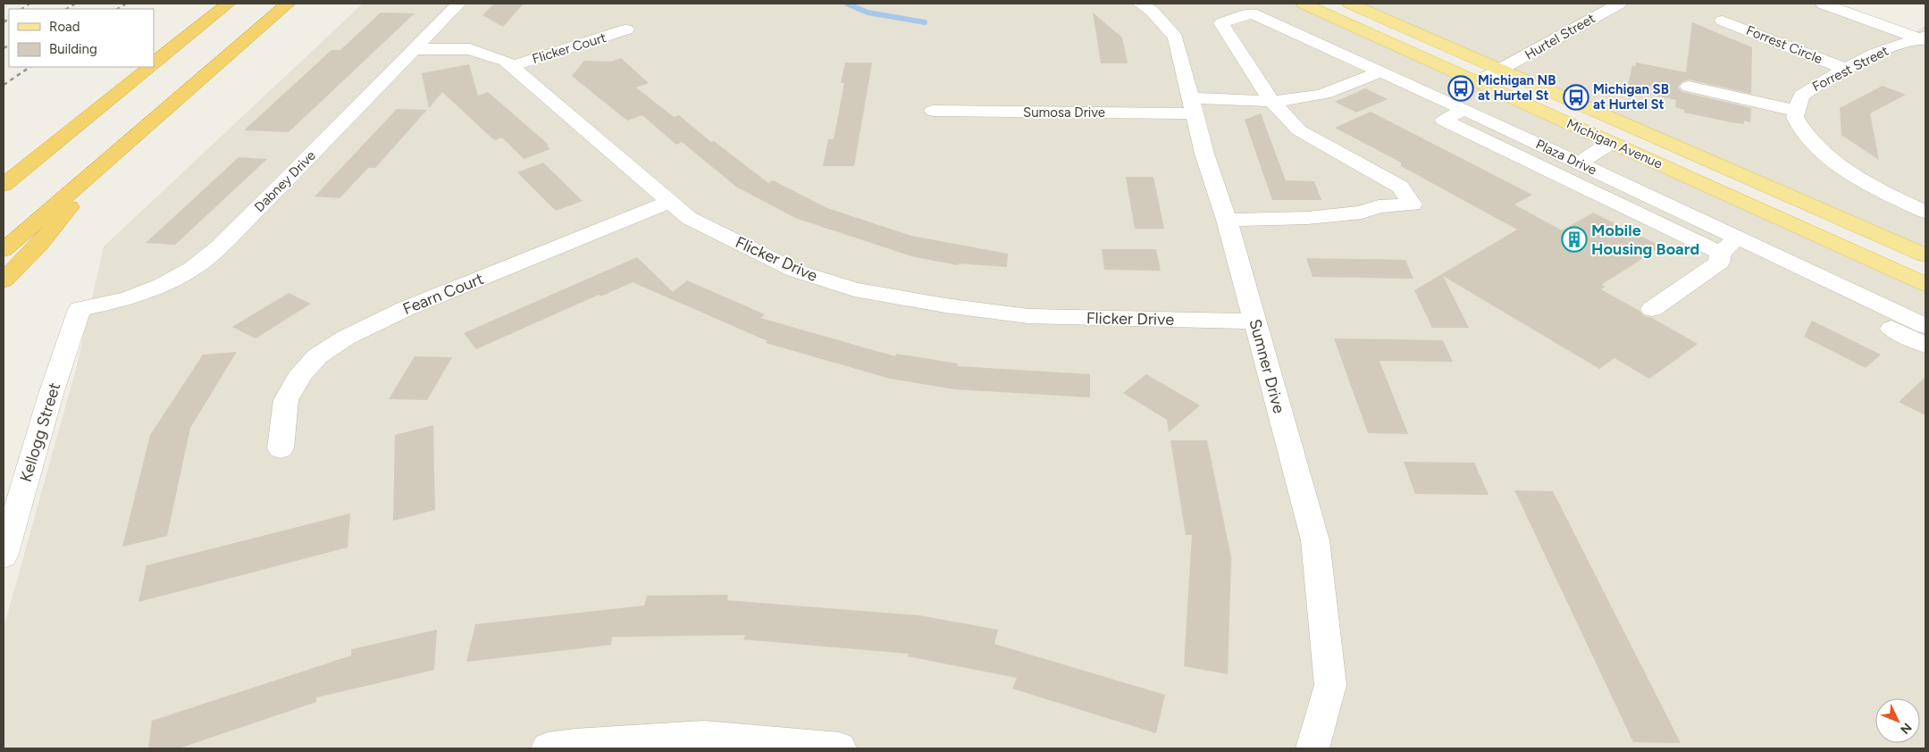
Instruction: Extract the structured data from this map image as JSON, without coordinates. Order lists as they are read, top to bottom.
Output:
{
  "streets": {
    "main road": ["Michigan Avenue"],
    "street": [
      "Hurtel Street",
      "Forrest Circle",
      "Flicker Court",
      "Forrest Street",
      "Sumosa Drive",
      "Plaza Drive",
      "Dabney Drive",
      "Flicker Drive",
      "Fearn Court",
      "Sumner Drive",
      "Kellogg Street"
    ]
  },
  "crossings": [
    ["Hurtel Street", "Michigan Avenue"],
    ["Forrest Circle", "Forrest Street"],
    ["Flicker Court", "Flicker Drive"],
    ["Sumosa Drive", "Sumner Drive"],
    ["Dabney Drive", "Flicker Drive"],
    ["Dabney Drive", "Kellogg Street"],
    ["Flicker Drive", "Fearn Court"],
    ["Flicker Drive", "Sumner Drive"]
  ],
  "places": {
    "bus stop": ["Michigan NB at Hurtel St", "Michigan SB at Hurtel St"],
    "building": ["Mobile Housing Board"]
  },
  "legend": ["Road", "Building"],
  "north": "bottom right"
}
